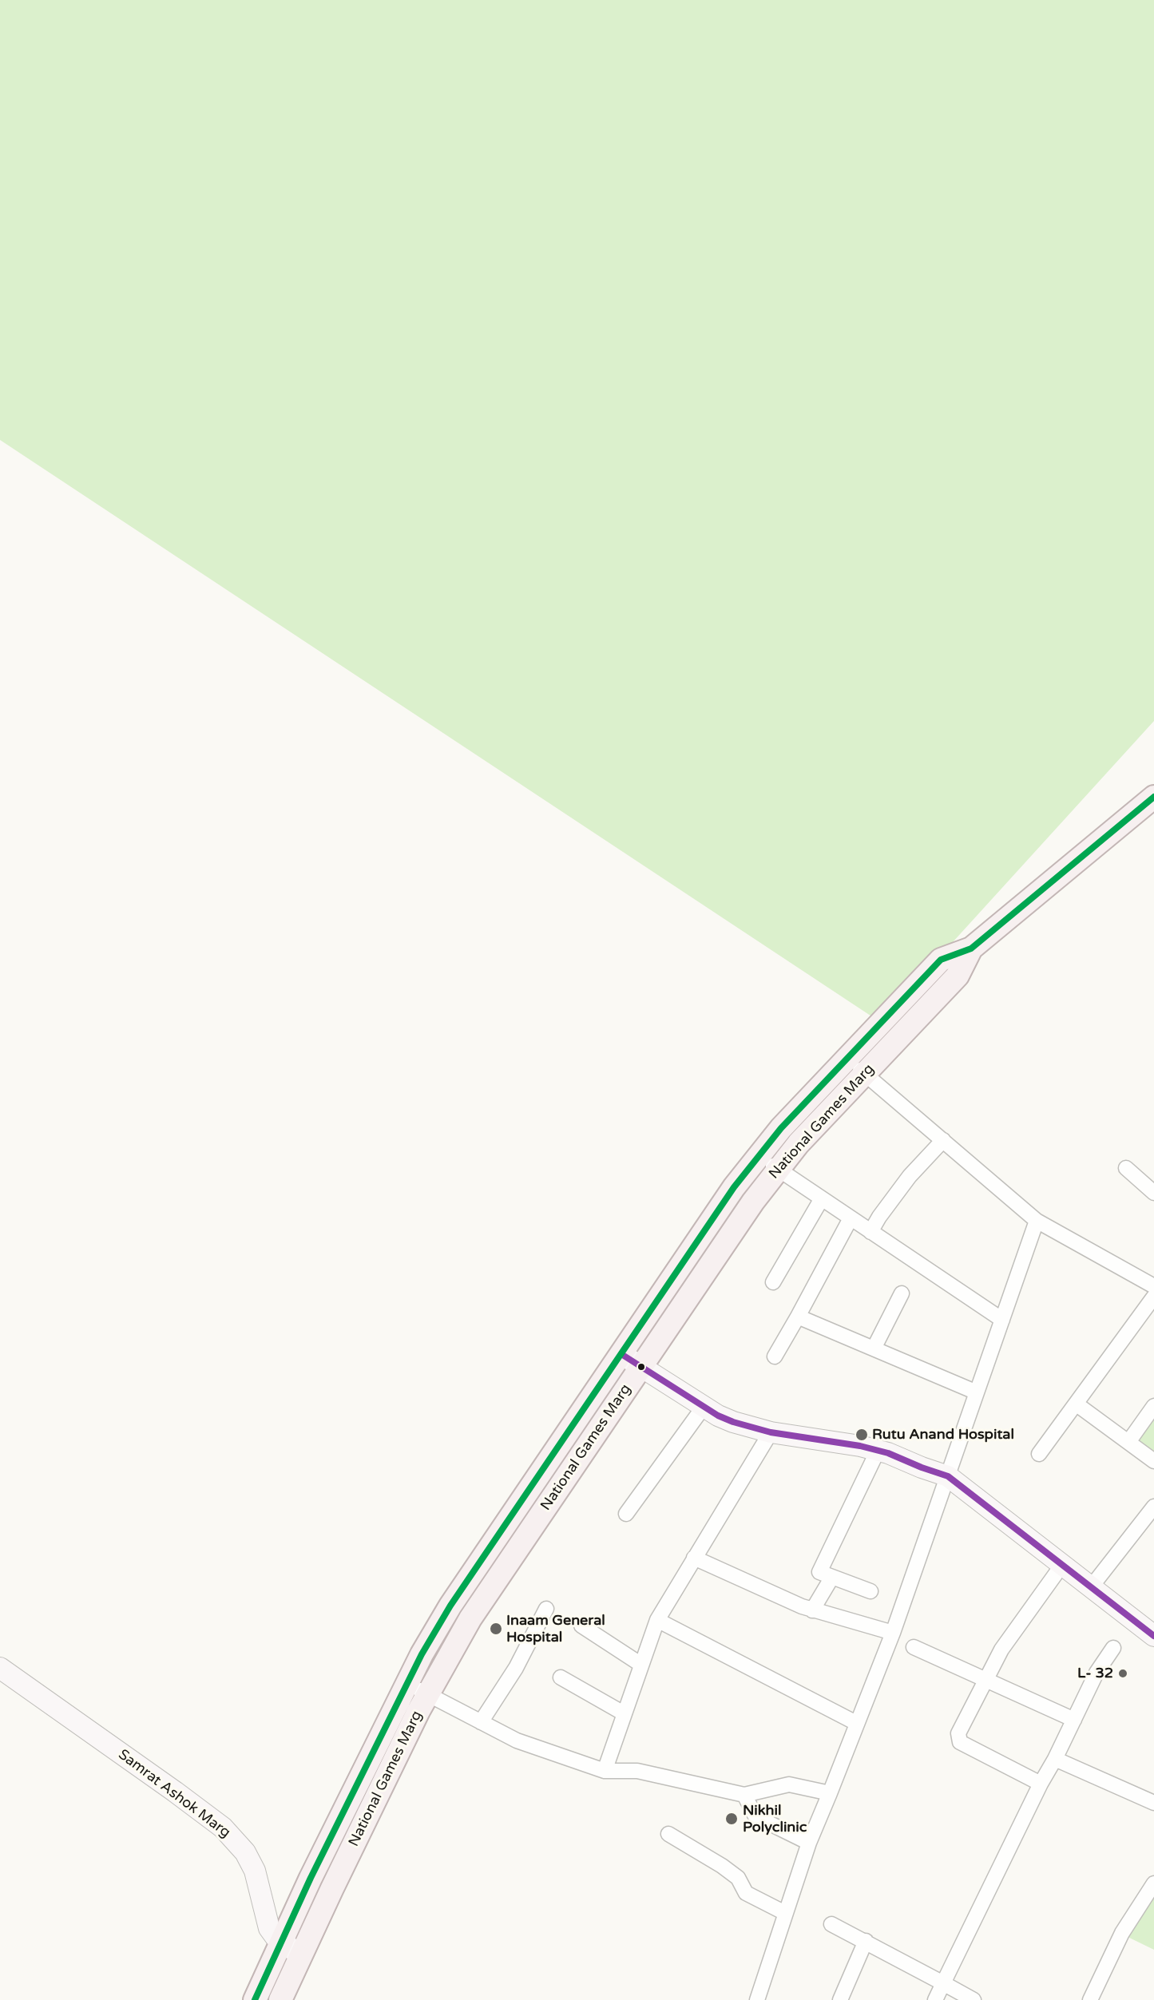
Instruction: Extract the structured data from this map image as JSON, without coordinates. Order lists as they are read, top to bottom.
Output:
{
  "streets": {
    "main road": ["National Games Marg"],
    "street": ["Samrat Ashok Marg"]
  },
  "crossings": [
    ["National Games Marg", "Samrat Ashok Marg"]
  ],
  "places": [
    "Rutu Anand Hospital",
    "Inaam General Hospital",
    "L- 32",
    "Nikhil Polyclinic"
  ]
}
